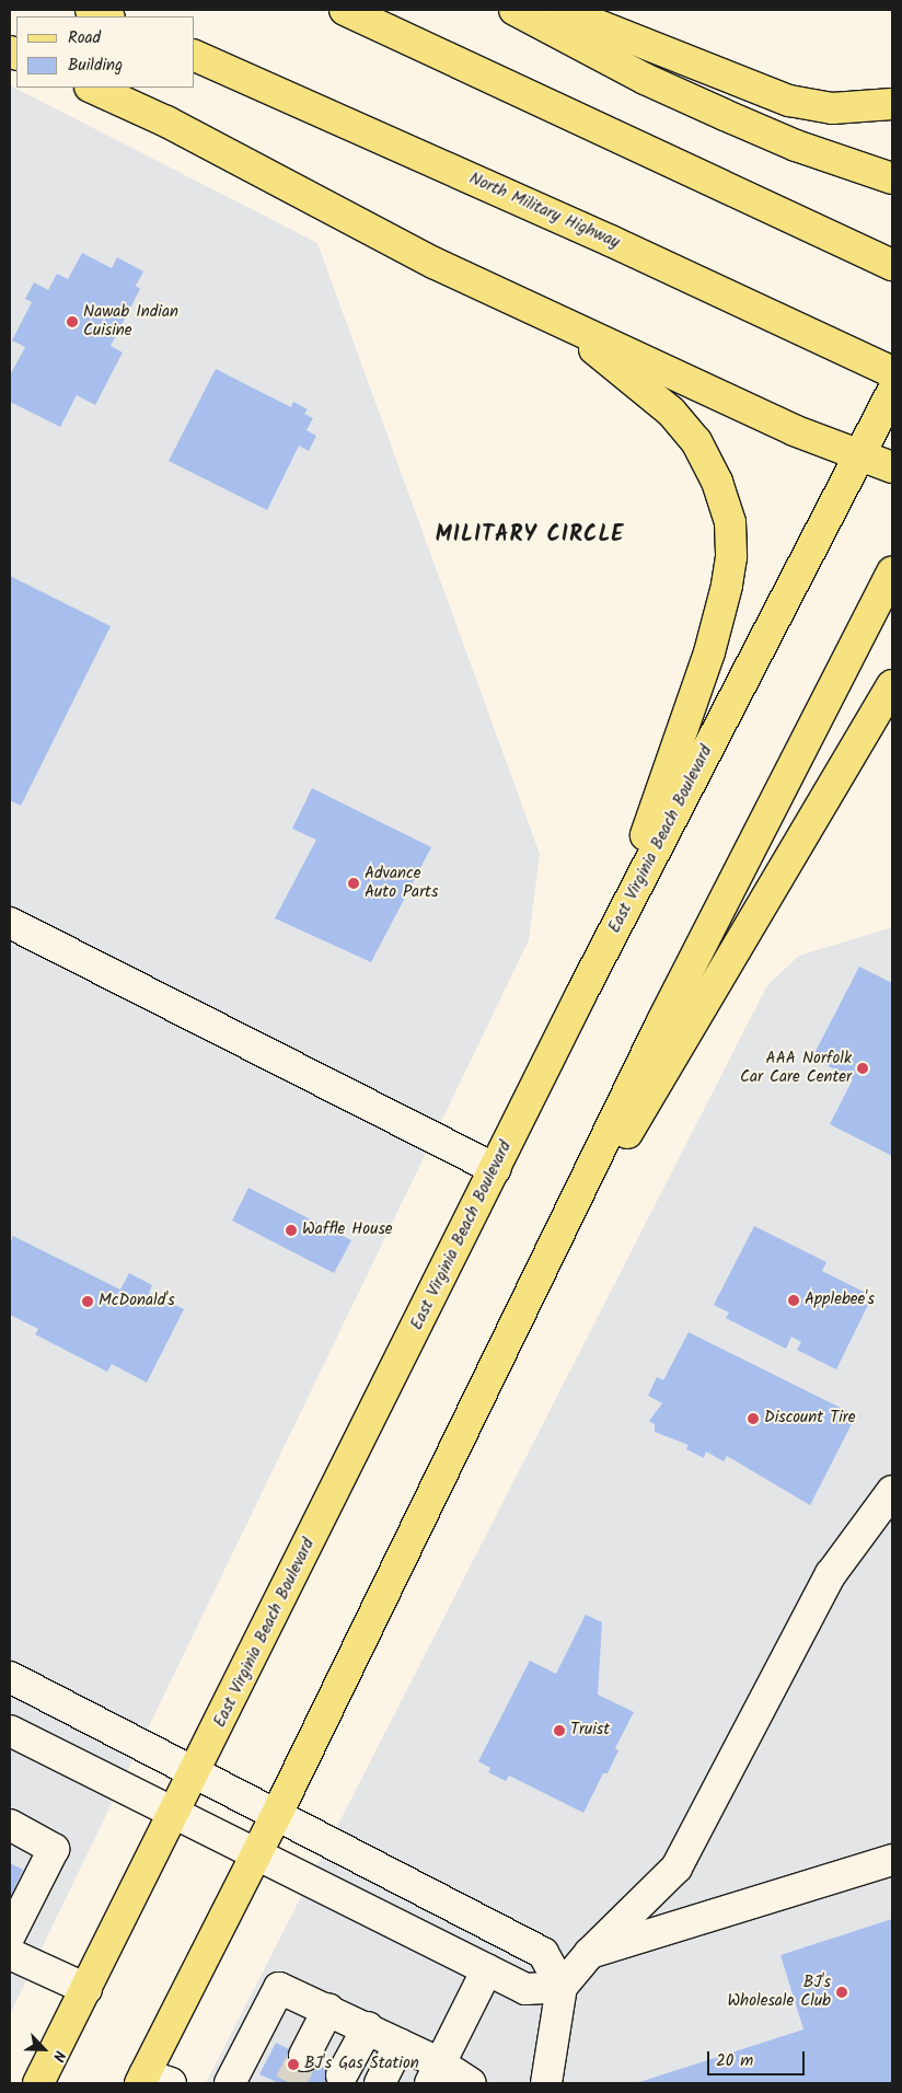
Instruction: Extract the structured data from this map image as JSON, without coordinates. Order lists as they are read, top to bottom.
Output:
{
  "streets": {
    "main road": ["North Military Highway", "East Virginia Beach Boulevard"]
  },
  "districts": ["MILITARY CIRCLE"],
  "places": [
    "Nawab Indian Cuisine",
    "Advance Auto Parts",
    "AAA Norfolk Car Care Center",
    "Waffle House",
    "Applebee's",
    "McDonald's",
    "Discount Tire",
    "Truist",
    "BJ's Wholesale Club",
    "BJ's Gas Station"
  ],
  "legend": ["Road", "Building"],
  "scale_bar": "20 m",
  "north": "bottom right"
}
